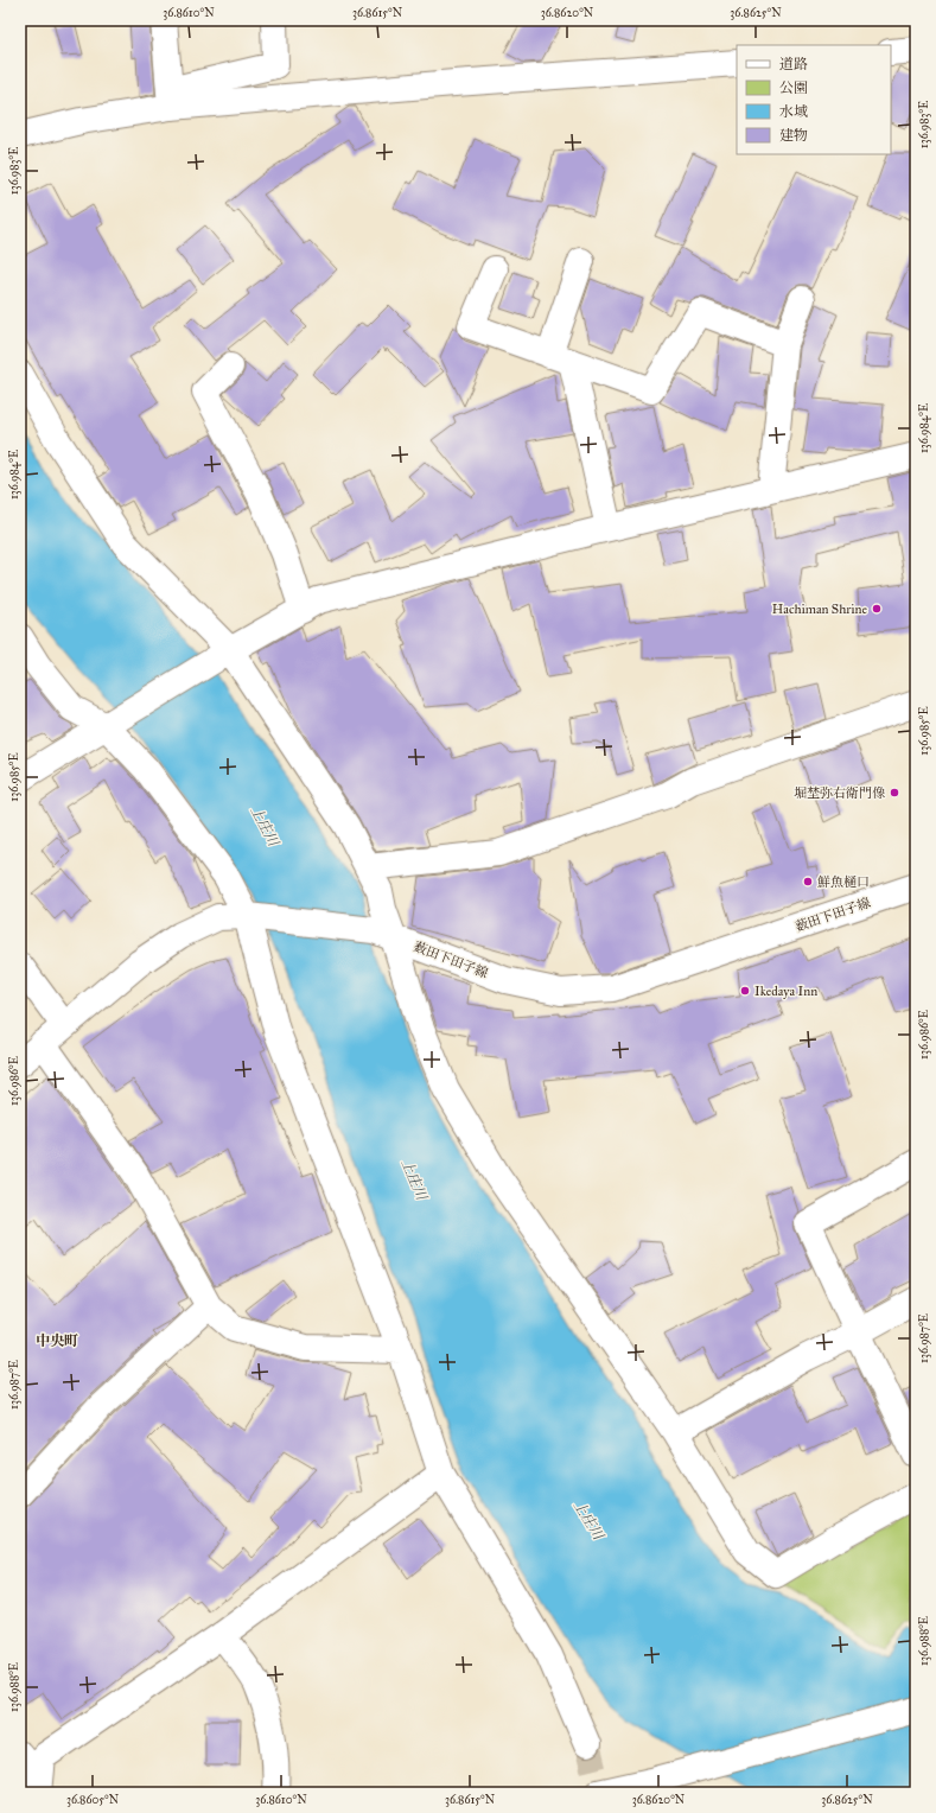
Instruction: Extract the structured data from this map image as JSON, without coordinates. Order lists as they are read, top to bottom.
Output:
{
  "streets": {
    "street": ["薮田下田子線"]
  },
  "districts": ["中央町"],
  "water": ["上庄川"],
  "places": [
    "Hachiman Shrine",
    "堀埜弥右衛門像",
    "鮮魚樋口",
    "Ikedaya Inn"
  ],
  "legend": [
    "道路",
    "公園",
    "水域",
    "建物"
  ],
  "coordinates": [
    "36.8610°N",
    "36.8615°N",
    "36.8620°N",
    "36.8625°N",
    "136.983°E",
    "136.984°E",
    "136.985°E",
    "136.986°E",
    "136.987°E",
    "136.988°E",
    "36.8605°N"
  ]
}
